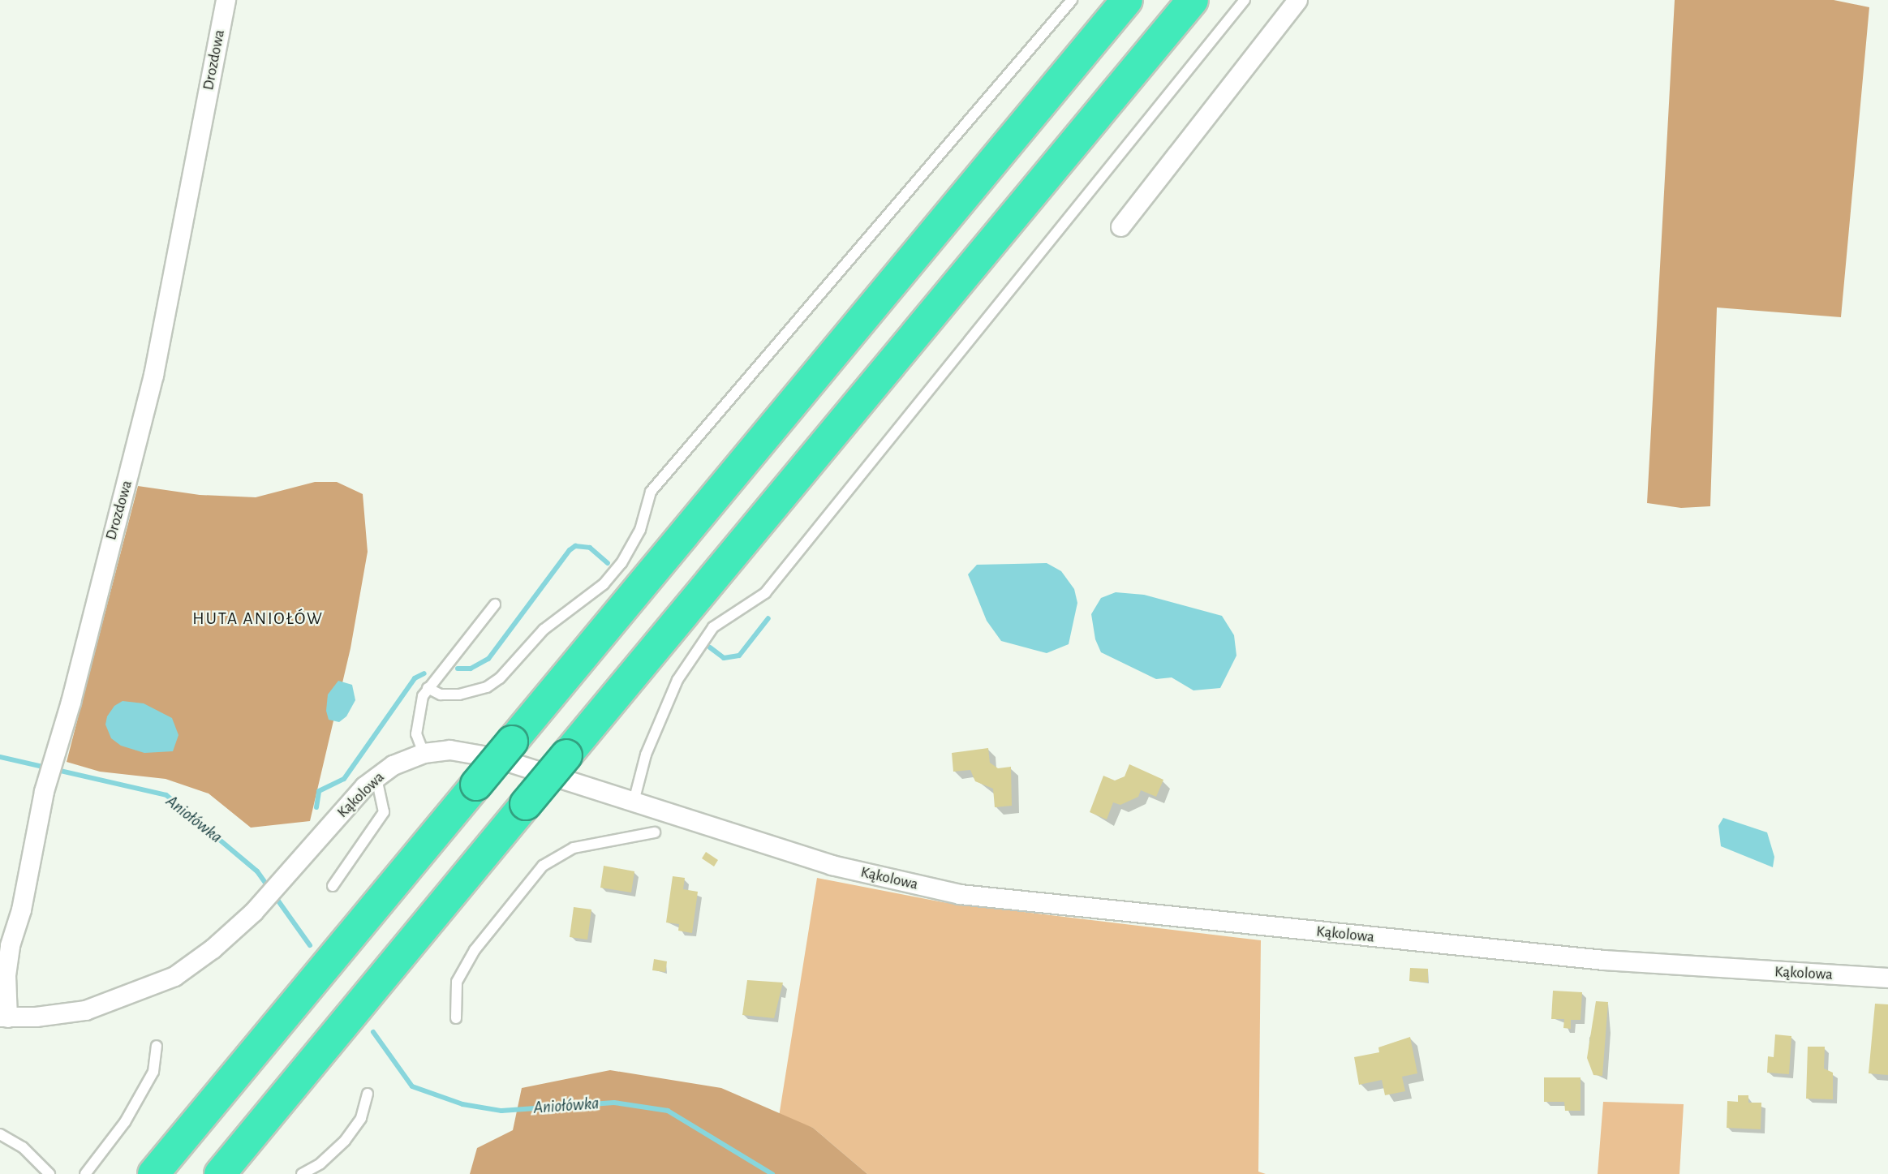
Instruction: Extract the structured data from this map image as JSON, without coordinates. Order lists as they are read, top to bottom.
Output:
{
  "streets": {
    "street": ["Drozdowa", "Kąkolowa"]
  },
  "crossings": [
    ["Drozdowa", "Kąkolowa"]
  ],
  "districts": ["HUTA ANIOŁÓW"],
  "water": ["Aniołówka"]
}
